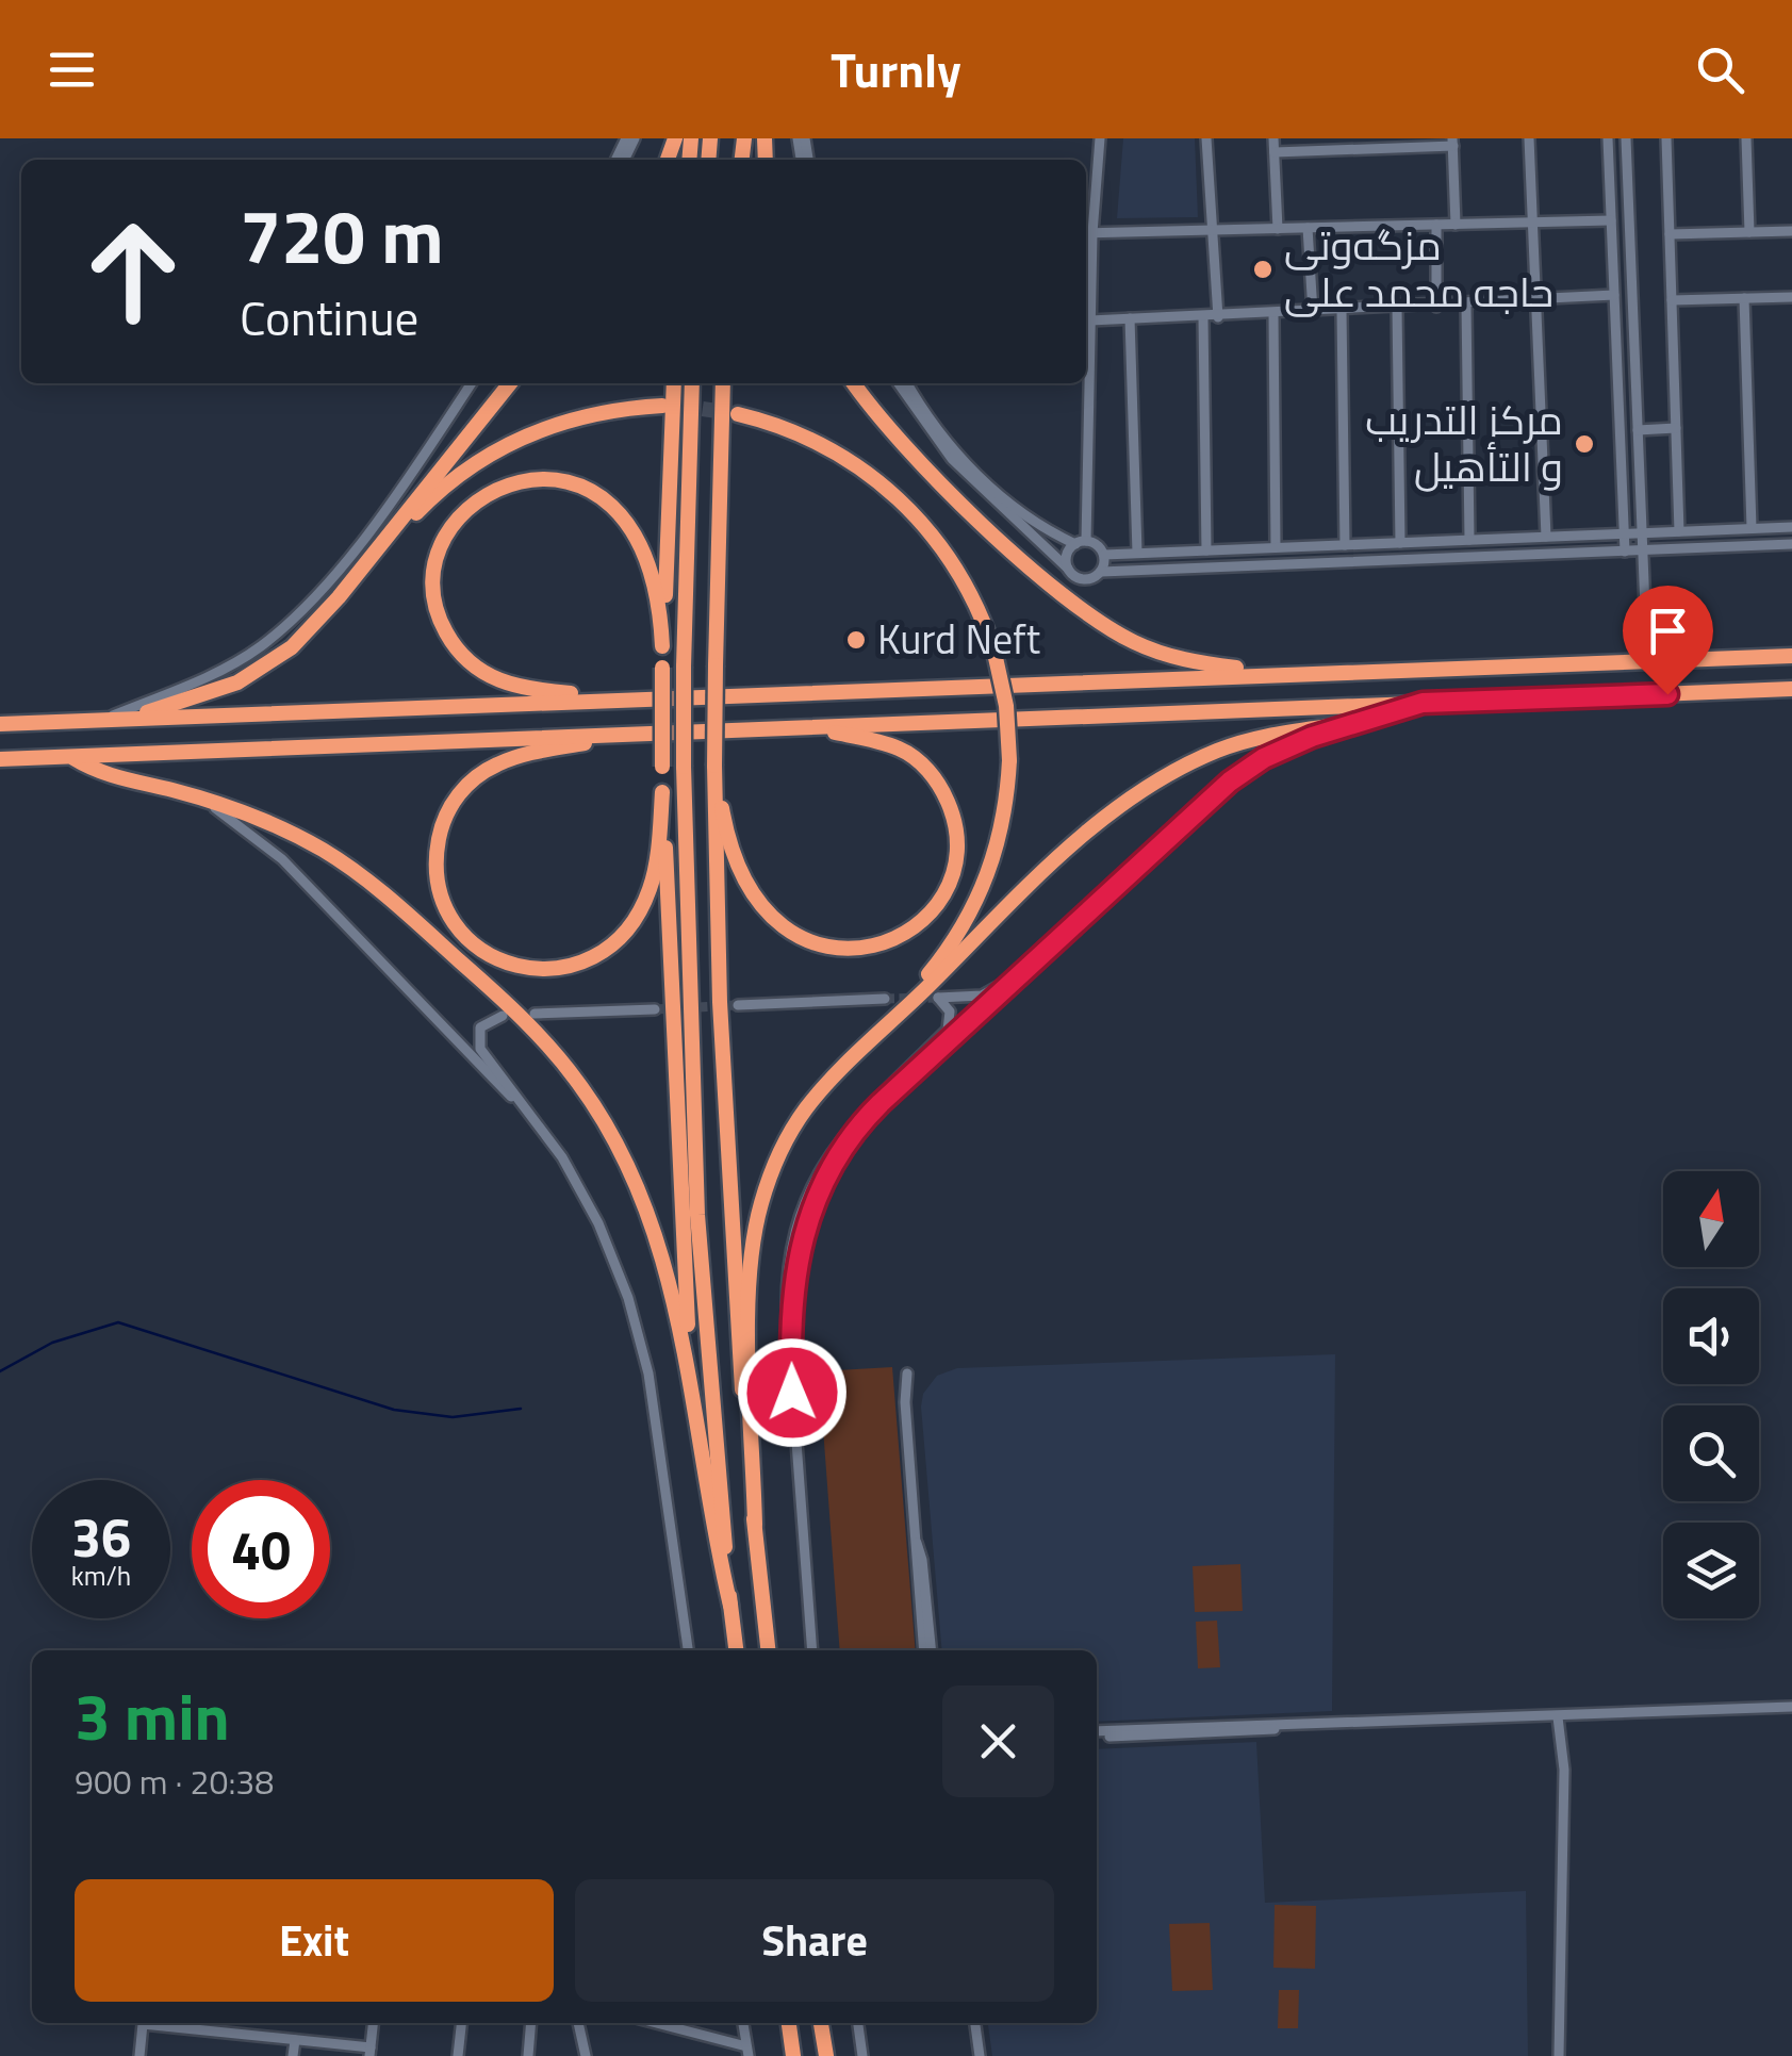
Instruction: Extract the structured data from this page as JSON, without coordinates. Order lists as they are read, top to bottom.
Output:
{
  "places": ["مزگه‌وتی حاجه‌ محمد علی", "مركز التدريب و التأهيل", "Kurd Neft"],
  "north": "top",
  "page": {
    "header": "Turnly",
    "turn": ["720 m", "Continue"],
    "speed": "36 km/h",
    "limit": "40",
    "heading": ["3 min", "900 m · 20:38"],
    "buttons": ["Exit", "Share"]
  }
}
